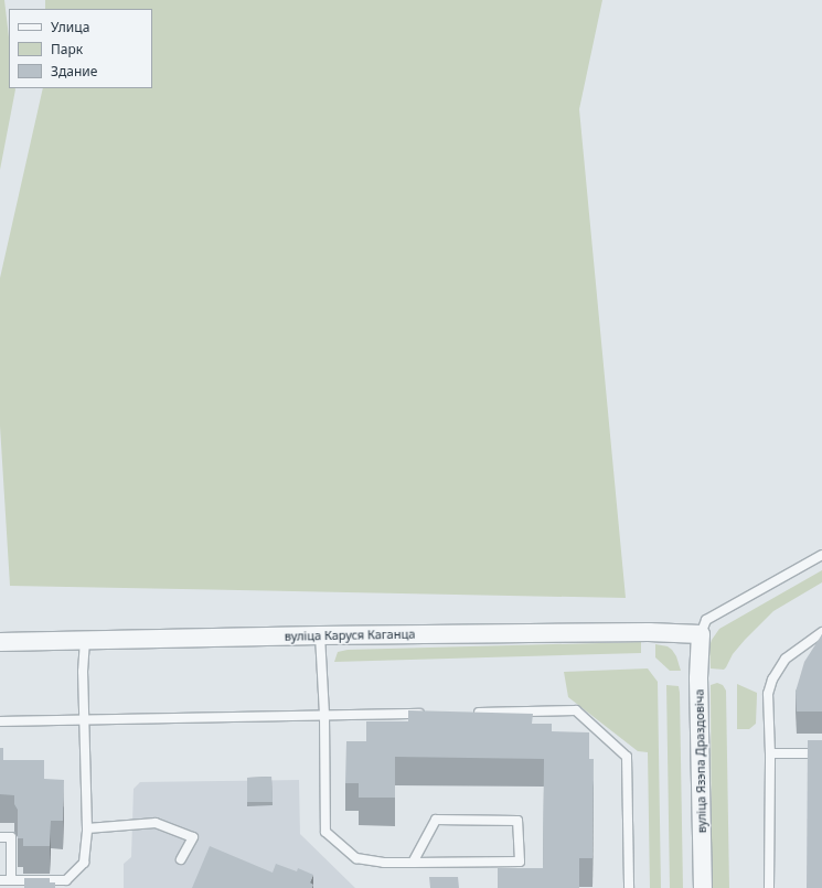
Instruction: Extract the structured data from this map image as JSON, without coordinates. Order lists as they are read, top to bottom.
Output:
{
  "streets": {
    "street": ["вуліца Каруся Каганца", "вуліца Язэпа Драздовіча"]
  },
  "crossings": [
    ["вуліца Каруся Каганца", "вуліца Язэпа Драздовіча"]
  ],
  "legend": ["Улица", "Парк", "Здание"]
}
